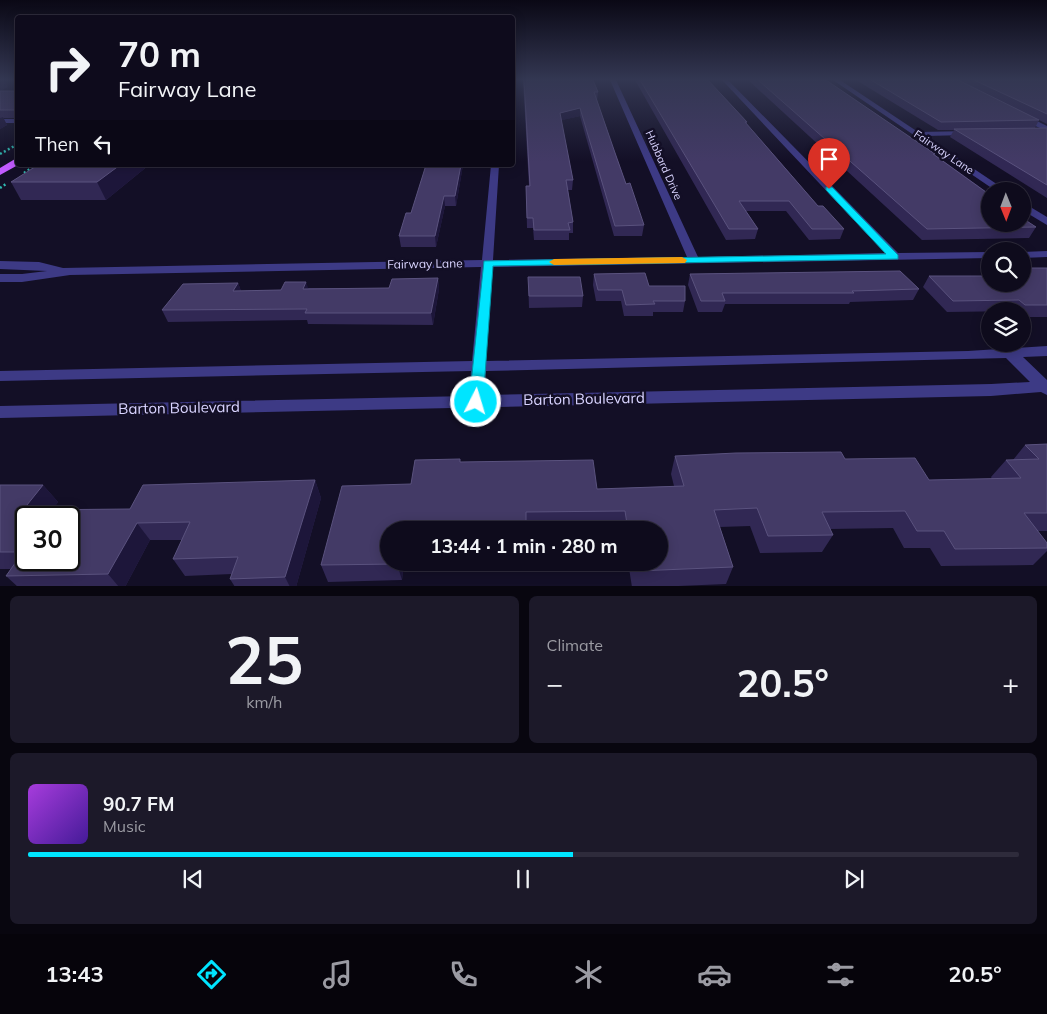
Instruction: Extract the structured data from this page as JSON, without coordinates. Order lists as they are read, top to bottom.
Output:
{
  "streets": {
    "street": ["Fairway Lane", "Hubbard Drive", "Barton Boulevard"]
  },
  "crossings": [
    ["Fairway Lane", "Hubbard Drive"]
  ],
  "north": "bottom",
  "page": {
    "turn": ["70 m", "Fairway Lane"],
    "then": "Then",
    "limit": "30",
    "trip": "13:44 · 1 min · 280 m",
    "tile": [
      ["25", "km/h"],
      "Climate"
    ],
    "heat": ["−", "20.5°", "+"],
    "song": ["90.7 FM", "Music"],
    "tabs": ["13:43", "20.5°"]
  }
}
